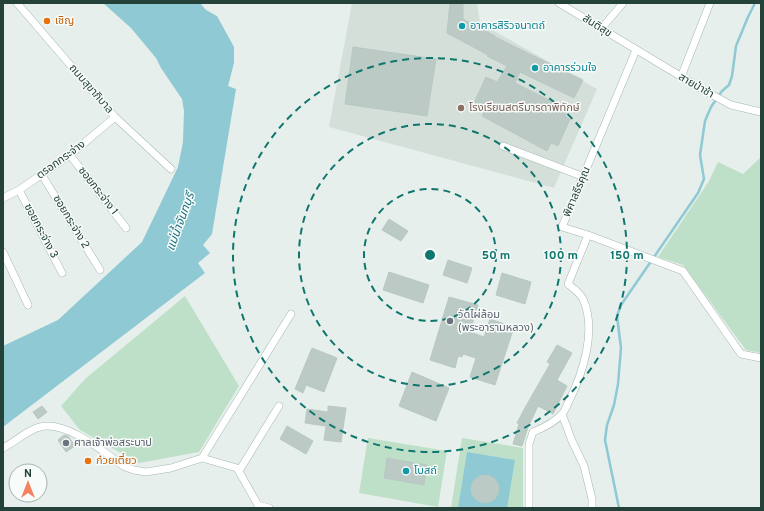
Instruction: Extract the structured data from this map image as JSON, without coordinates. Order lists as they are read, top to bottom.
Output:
{
  "streets": {
    "street": [
      "สันติสุข",
      "สายป่าช้า",
      "ถนนสุขาภิบาล",
      "ตรอกกระจ่าง",
      "ซอยกระจ่าง 1",
      "พิศาลธีรคุณ",
      "ซอยกระจ่าง 2",
      "ซอยกระจ่าง 3"
    ]
  },
  "crossings": [
    ["สันติสุข", "สายป่าช้า"],
    ["สันติสุข", "พิศาลธีรคุณ"],
    ["สายป่าช้า", "พิศาลธีรคุณ"],
    ["ถนนสุขาภิบาล", "ตรอกกระจ่าง"],
    ["ตรอกกระจ่าง", "ซอยกระจ่าง 1"],
    ["ตรอกกระจ่าง", "ซอยกระจ่าง 2"],
    ["ตรอกกระจ่าง", "ซอยกระจ่าง 3"]
  ],
  "water": ["แม่น้ำจันทบุรี"],
  "places": [
    "เชิญ",
    "อาคารสิริวจนาตถ์",
    "อาคารร่วมใจ",
    "โรงเรียนสตรีมารดาพิทักษ์",
    "วัดไผ่ล้อม (พระอารามหลวง)",
    "ศาลเจ้าพ่อสระบาป",
    "ก๋วยเตี๋ยว",
    "โบสถ์"
  ],
  "north": "top",
  "rings": ["50 m", "100 m", "150 m"]
}
